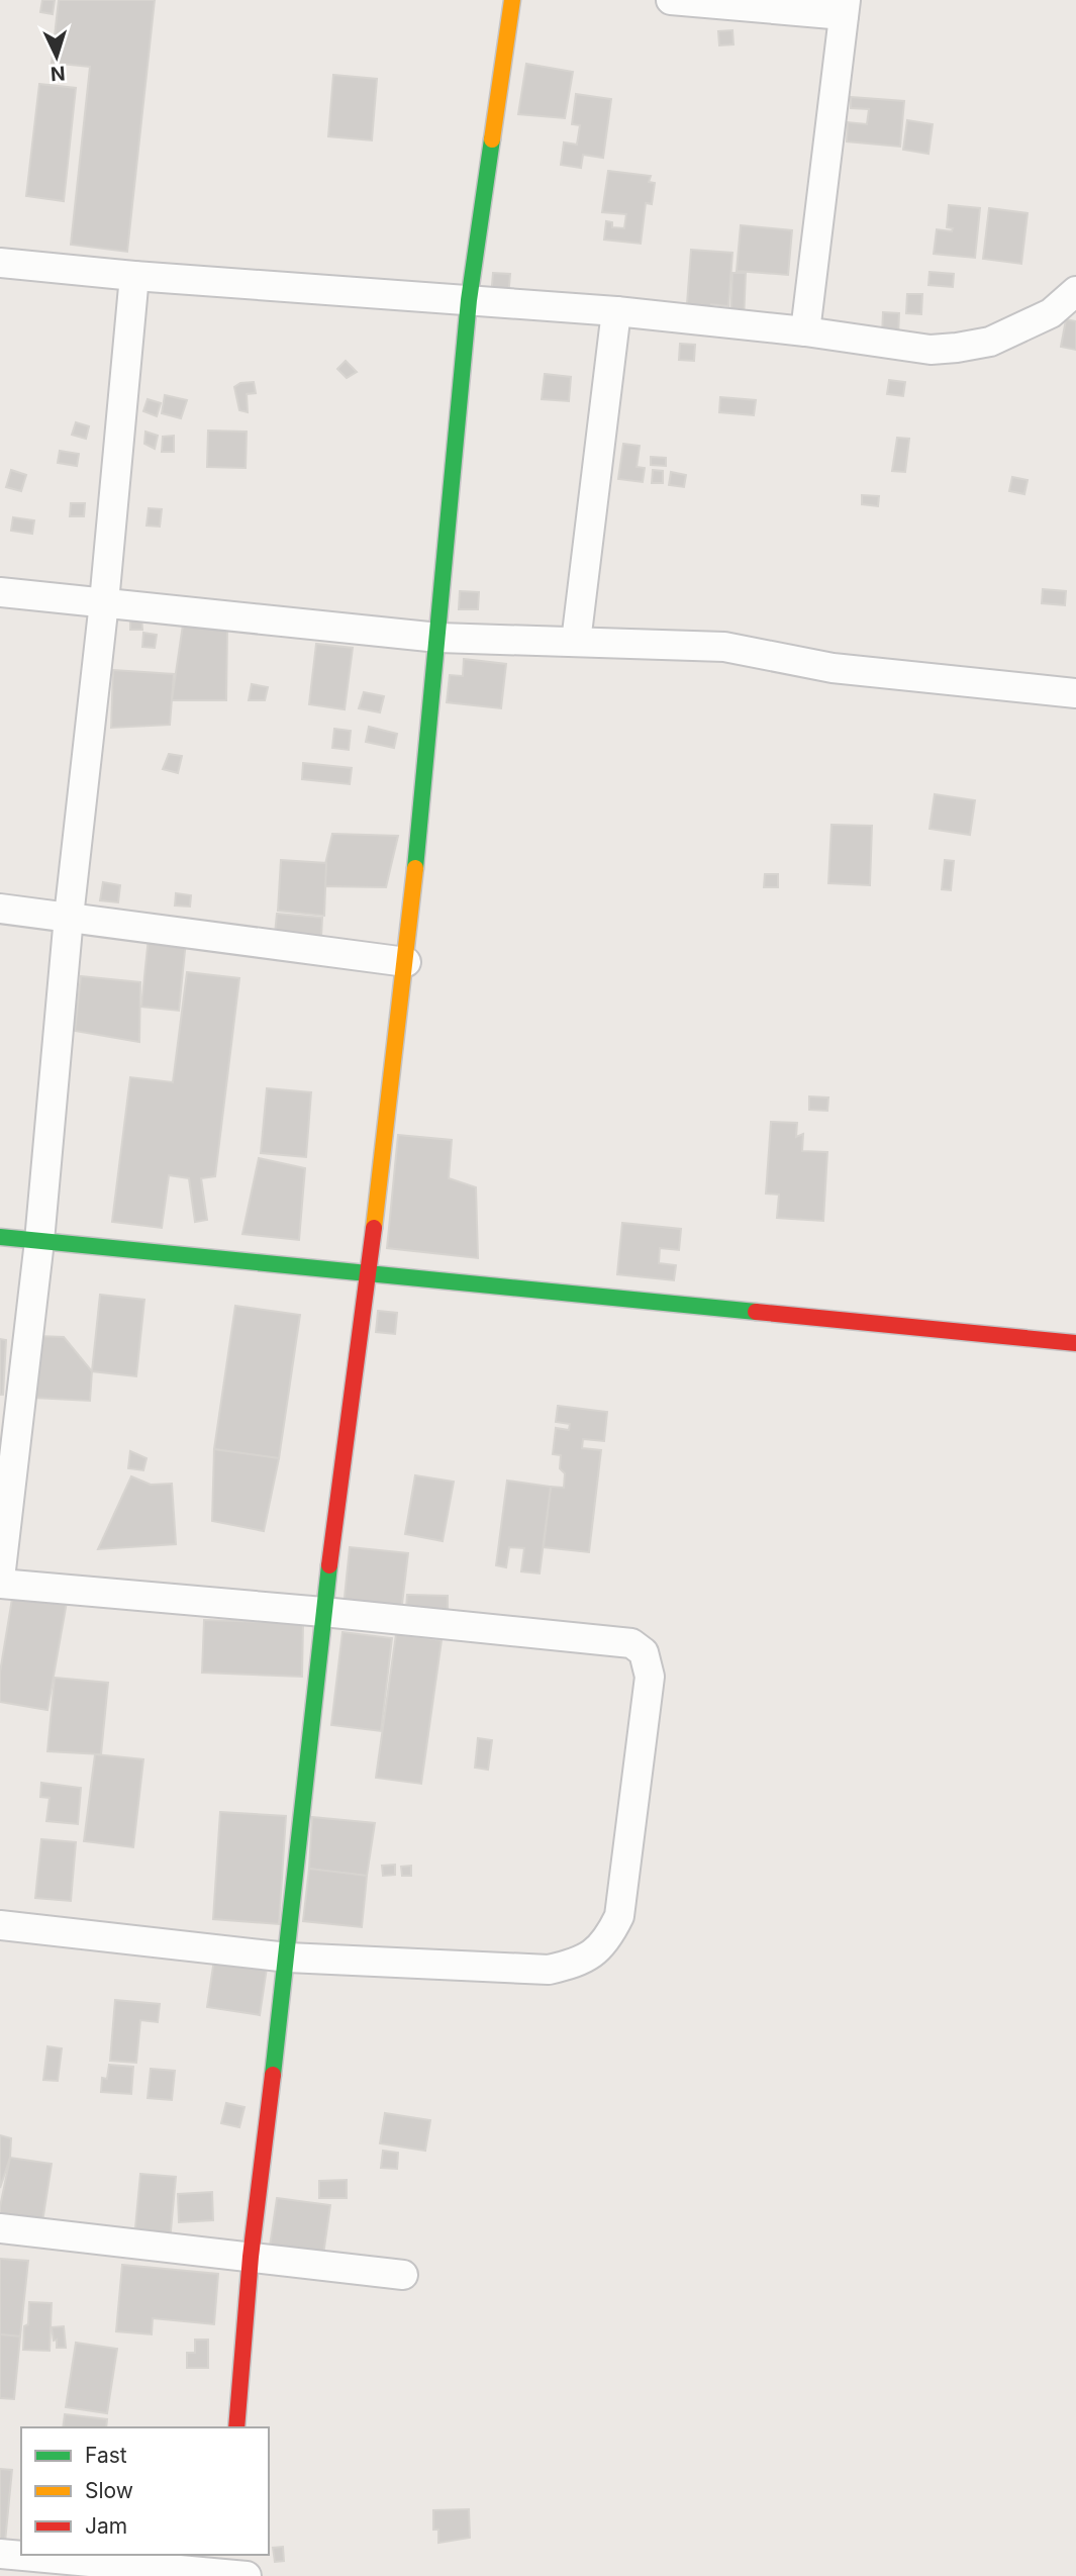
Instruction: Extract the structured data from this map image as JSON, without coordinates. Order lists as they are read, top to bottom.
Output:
{
  "legend": ["Fast", "Slow", "Jam"],
  "north": "bottom"
}
